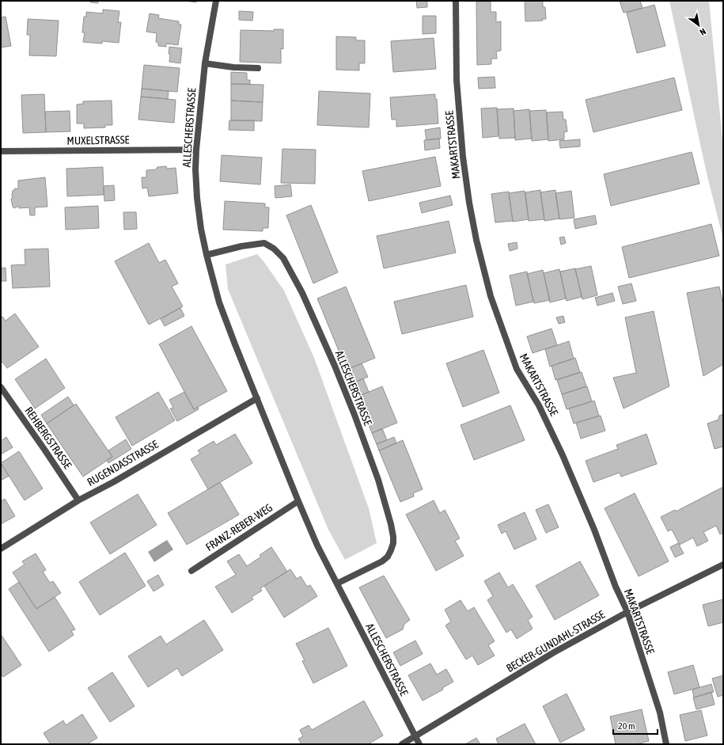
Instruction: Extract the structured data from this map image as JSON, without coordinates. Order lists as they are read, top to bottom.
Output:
{
  "streets": {
    "street": [
      "ALLESCHERSTRASSE",
      "MUXELSTRASSE",
      "MAKARTSTRASSE",
      "REHBERGSTRASSE",
      "RUGENDASSTRASSE",
      "FRANZ-REBER-WEG",
      "BECKER-GUNDAHL-STRASSE"
    ]
  },
  "crossings": [
    ["ALLESCHERSTRASSE", "MUXELSTRASSE"],
    ["ALLESCHERSTRASSE", "RUGENDASSTRASSE"],
    ["ALLESCHERSTRASSE", "FRANZ-REBER-WEG"],
    ["ALLESCHERSTRASSE", "BECKER-GUNDAHL-STRASSE"],
    ["MAKARTSTRASSE", "BECKER-GUNDAHL-STRASSE"],
    ["REHBERGSTRASSE", "RUGENDASSTRASSE"]
  ],
  "scale_bar": "20 m",
  "north": "bottom right"
}
